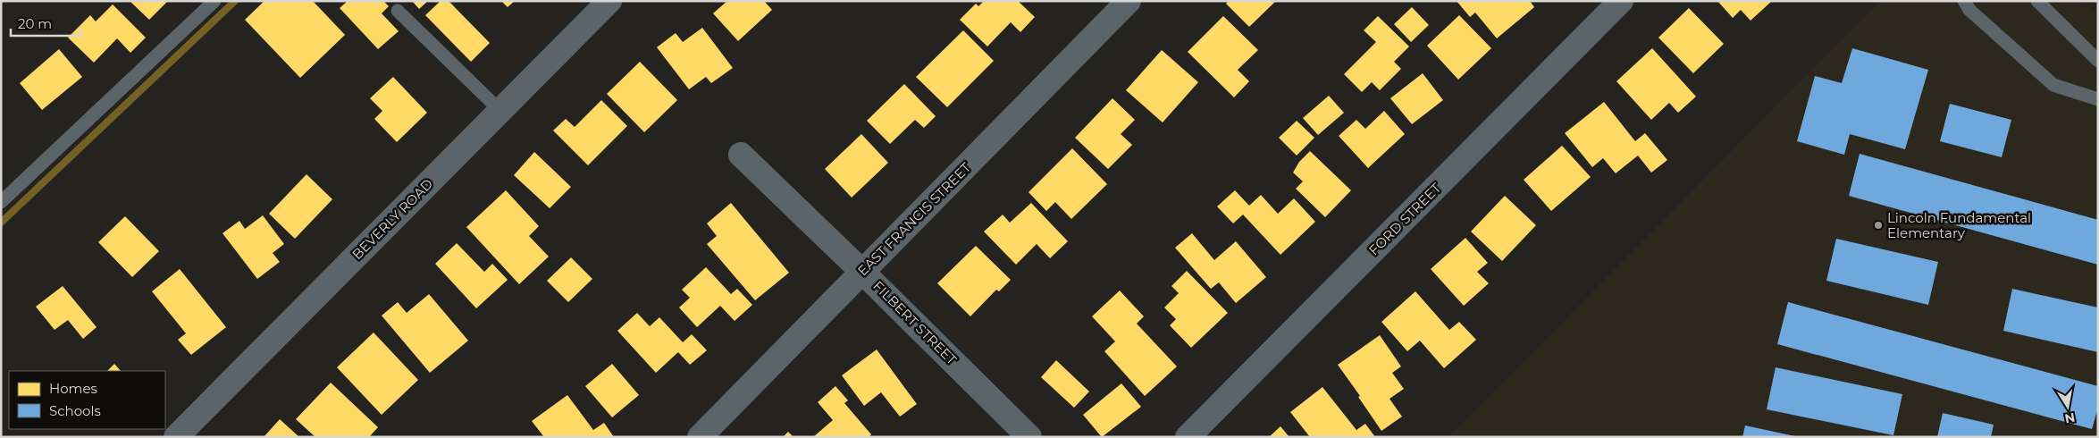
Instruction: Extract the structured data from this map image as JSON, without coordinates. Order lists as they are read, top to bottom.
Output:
{
  "streets": {
    "street": [
      "BEVERLY ROAD",
      "EAST FRANCIS STREET",
      "FORD STREET",
      "FILBERT STREET"
    ]
  },
  "crossings": [
    ["EAST FRANCIS STREET", "FILBERT STREET"]
  ],
  "places": ["Lincoln Fundamental Elementary"],
  "legend": ["Homes", "Schools"],
  "scale_bar": "20 m",
  "north": "bottom"
}
